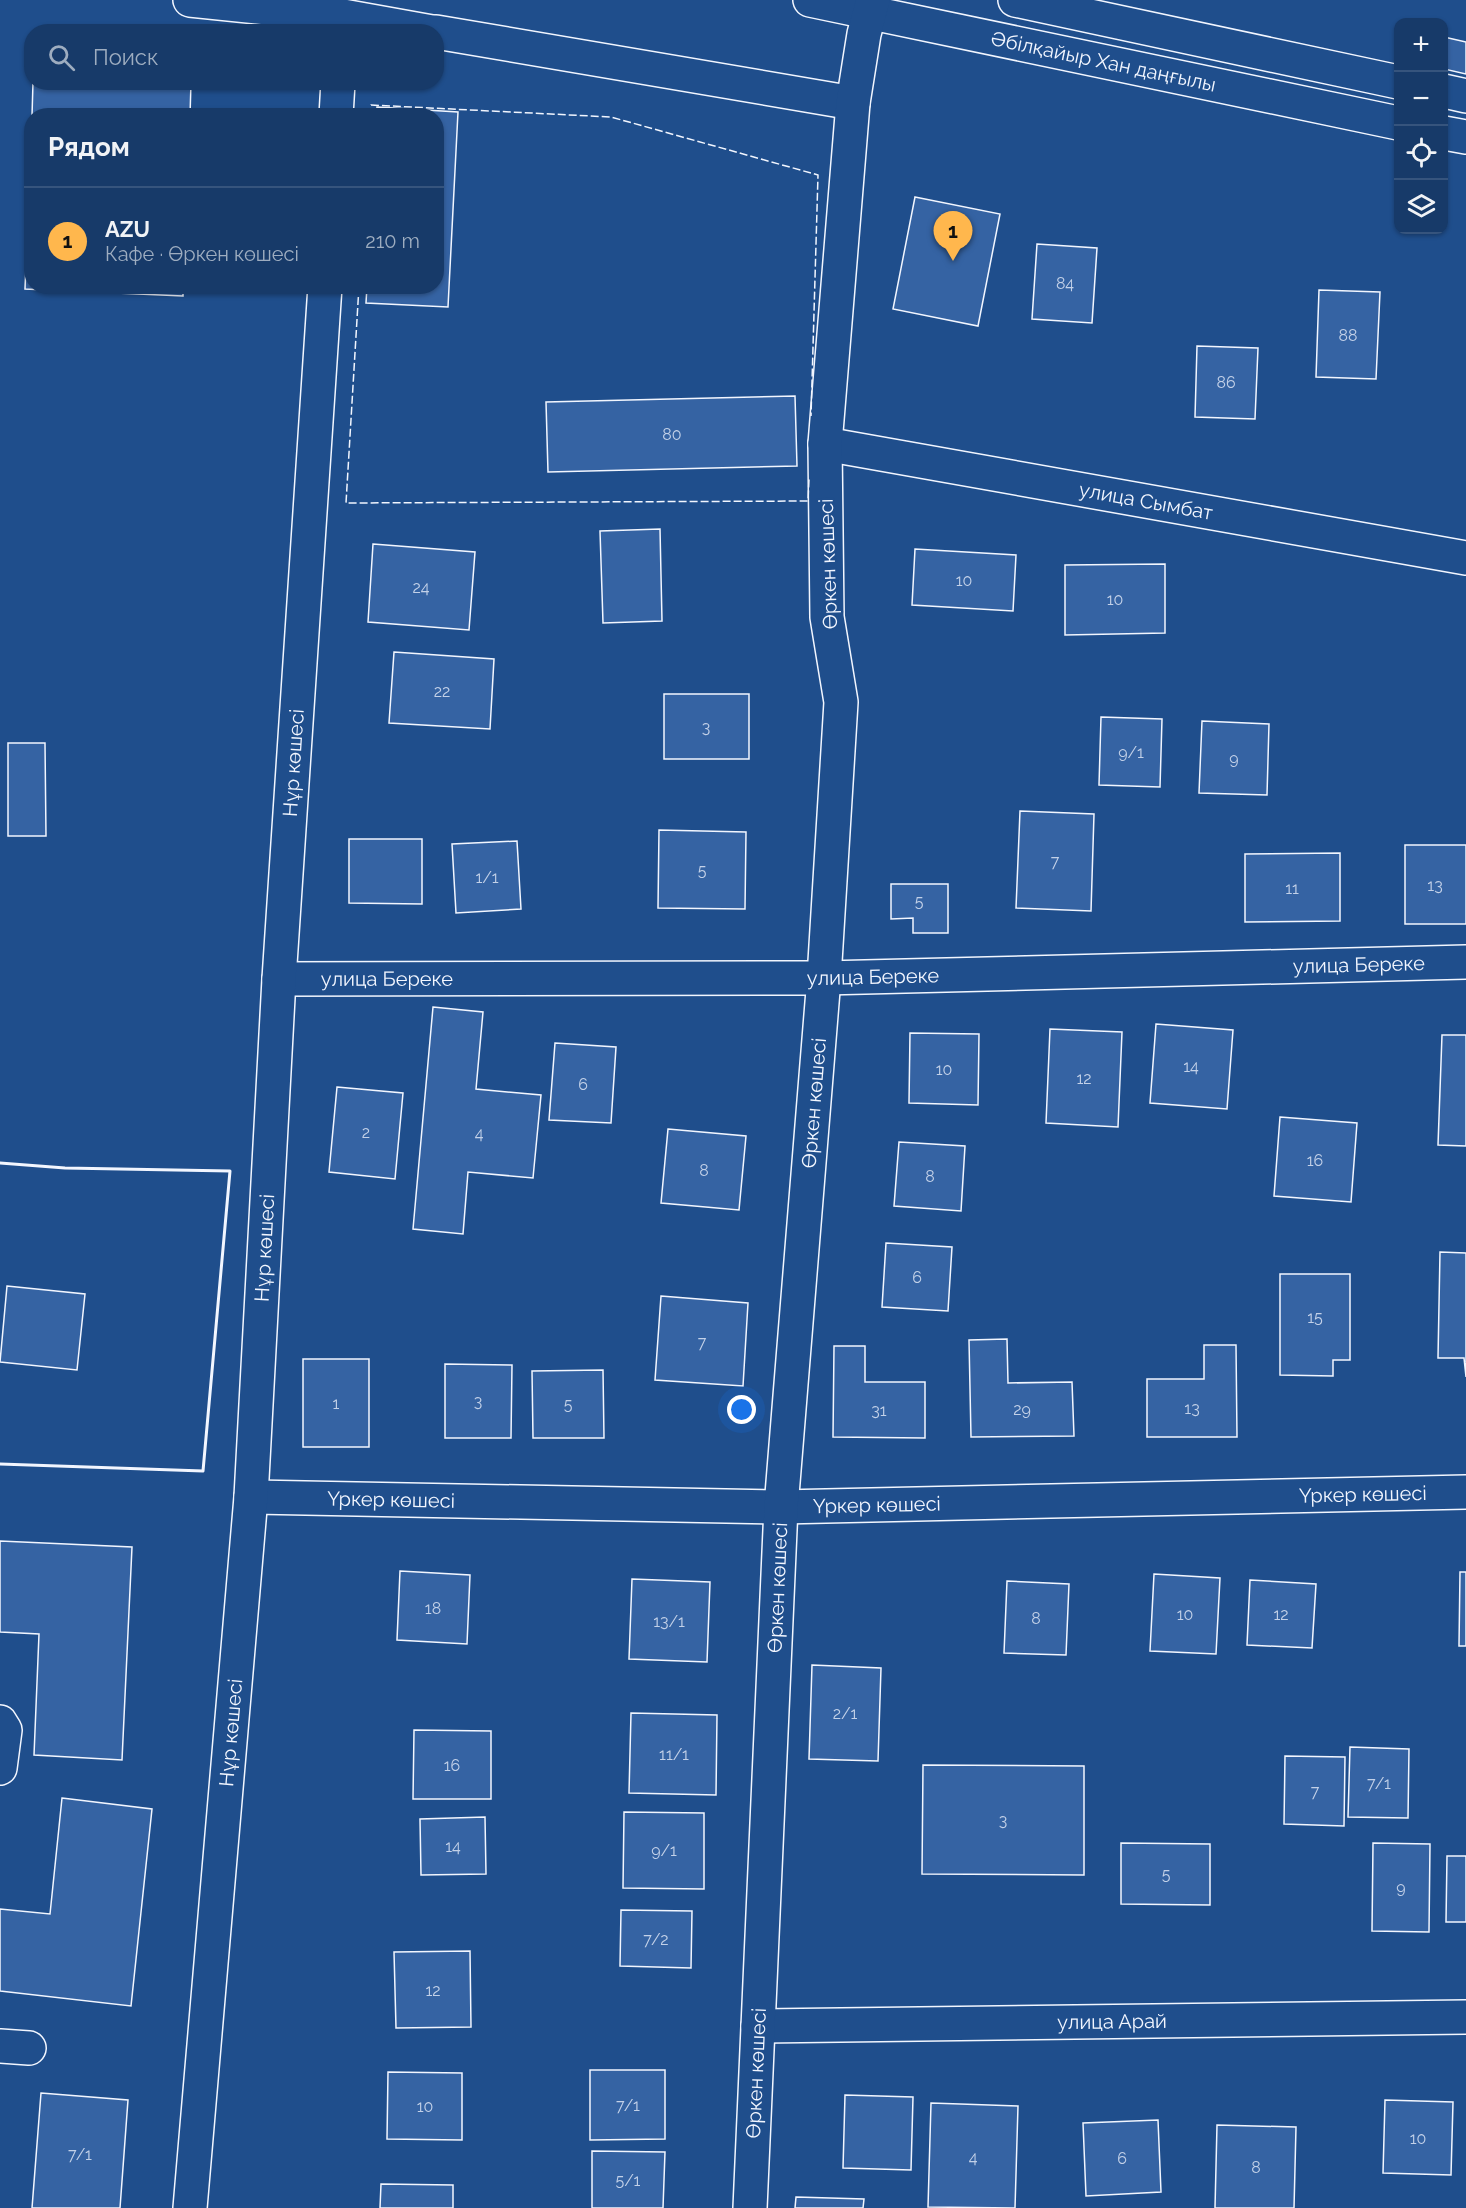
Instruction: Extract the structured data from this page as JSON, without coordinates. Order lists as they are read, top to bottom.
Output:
{
  "streets": {
    "street": [
      "Әбілқайыр Хан даңғылы",
      "улица Сымбат",
      "Өркен көшесі",
      "Нұр көшесі",
      "улица Береке",
      "Үркер көшесі",
      "улица Арай"
    ]
  },
  "crossings": [
    ["Әбілқайыр Хан даңғылы", "Өркен көшесі"],
    ["улица Сымбат", "Өркен көшесі"],
    ["Өркен көшесі", "улица Береке"],
    ["Өркен көшесі", "Үркер көшесі"],
    ["Өркен көшесі", "улица Арай"],
    ["Нұр көшесі", "улица Береке"],
    ["Нұр көшесі", "Үркер көшесі"]
  ],
  "house_numbers": [
    "84",
    "88",
    "86",
    "80",
    "10",
    "24",
    "10",
    "22",
    "3",
    "9/1",
    "9",
    "7",
    "5",
    "1/1",
    "13",
    "11",
    "5",
    "14",
    "10",
    "12",
    "6",
    "2",
    "4",
    "16",
    "8",
    "8",
    "6",
    "15",
    "7",
    "3",
    "1",
    "5",
    "13",
    "29",
    "31",
    "18",
    "10",
    "12",
    "8",
    "13/1",
    "2/1",
    "11/1",
    "16",
    "7/1",
    "7",
    "3",
    "14",
    "9/1",
    "5",
    "9",
    "7/2",
    "12",
    "7/1",
    "10",
    "10",
    "7/1",
    "4",
    "6",
    "8",
    "5/1"
  ],
  "page": {
    "map_buttons": ["+", "−"],
    "search": "Поиск",
    "heading": "Рядом",
    "list": [
      {
        "mark": "1",
        "name": "AZU",
        "note": "Кафе · Өркен көшесі",
        "value": "210 m"
      }
    ],
    "pins": "1"
  }
}
